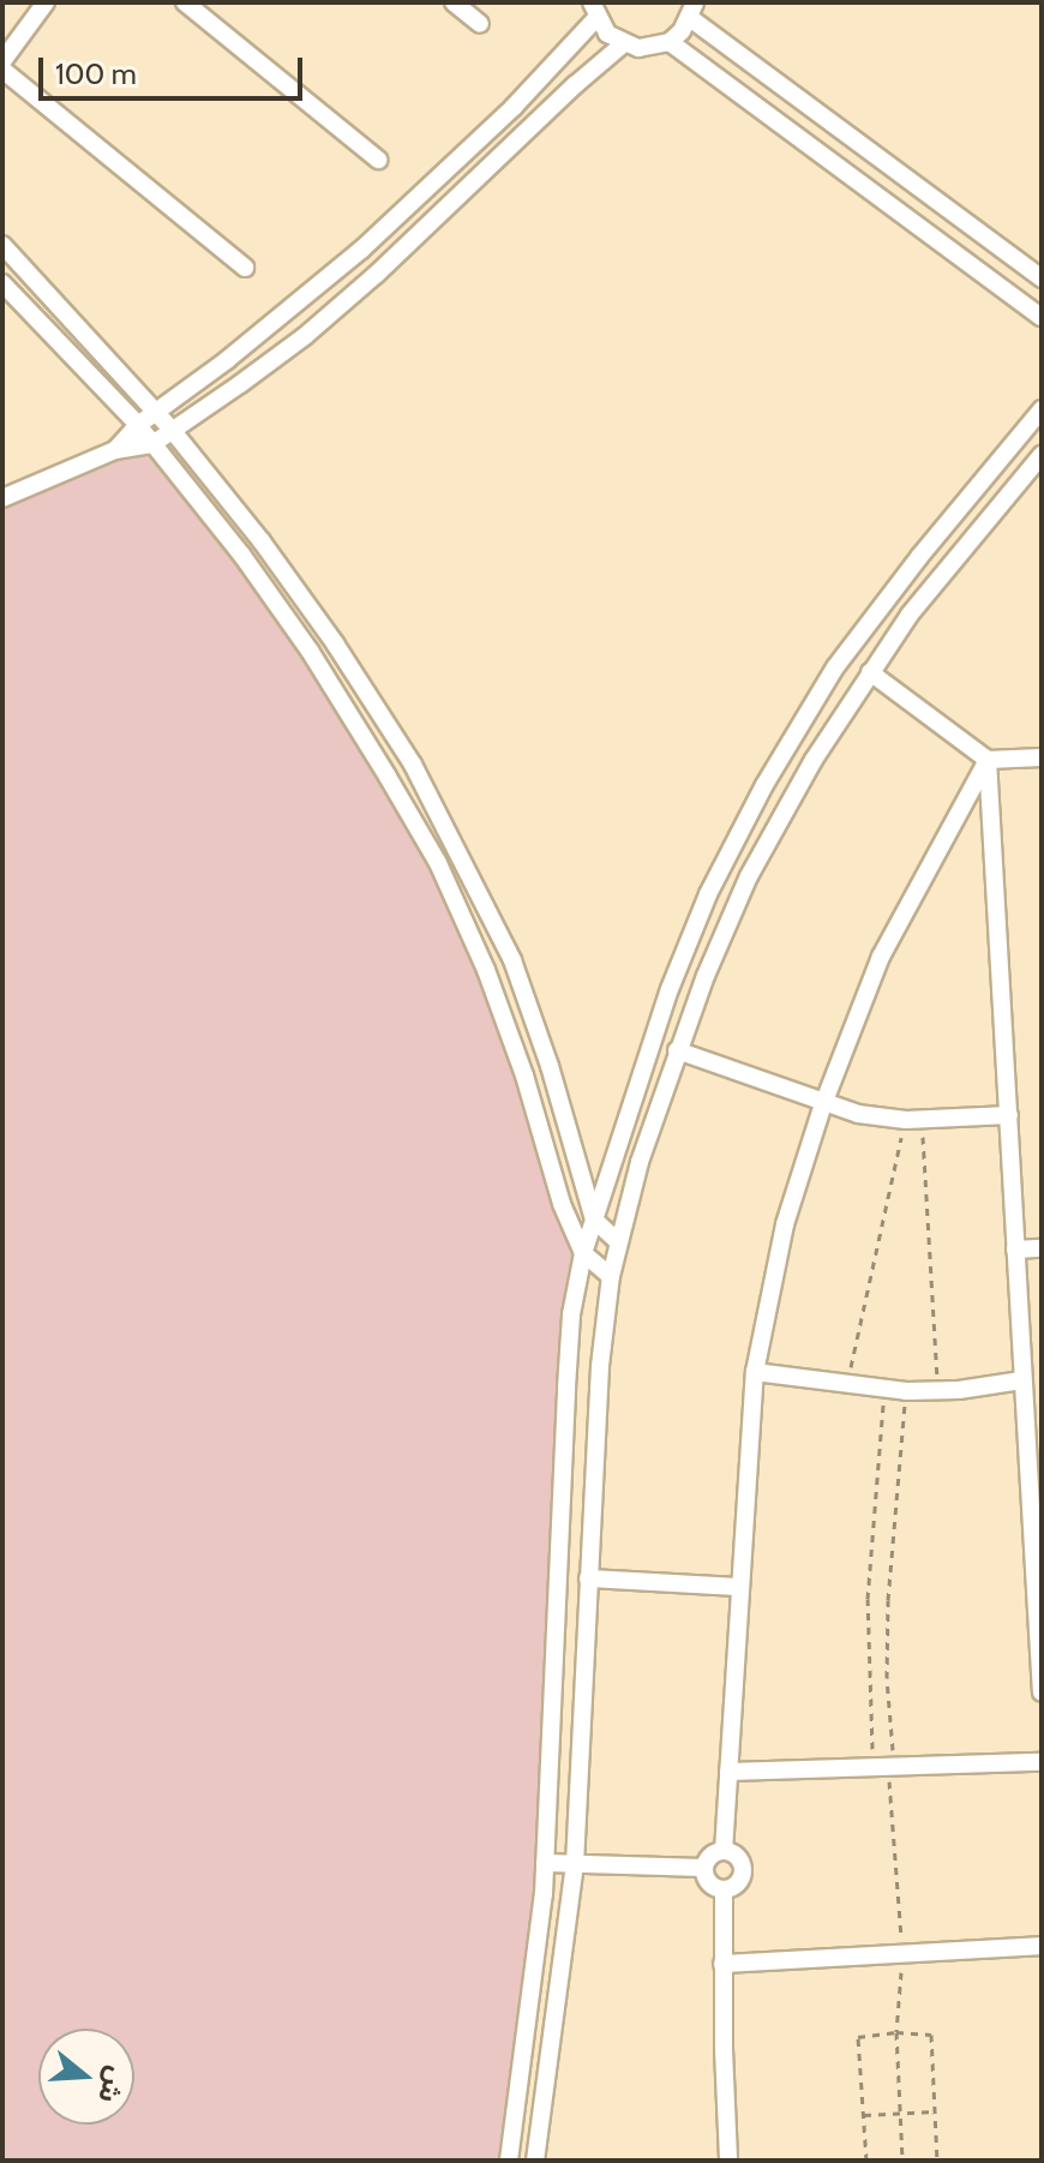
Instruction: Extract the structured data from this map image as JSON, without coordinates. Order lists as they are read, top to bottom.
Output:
{
  "scale_bar": "100 m",
  "north": "right"
}
